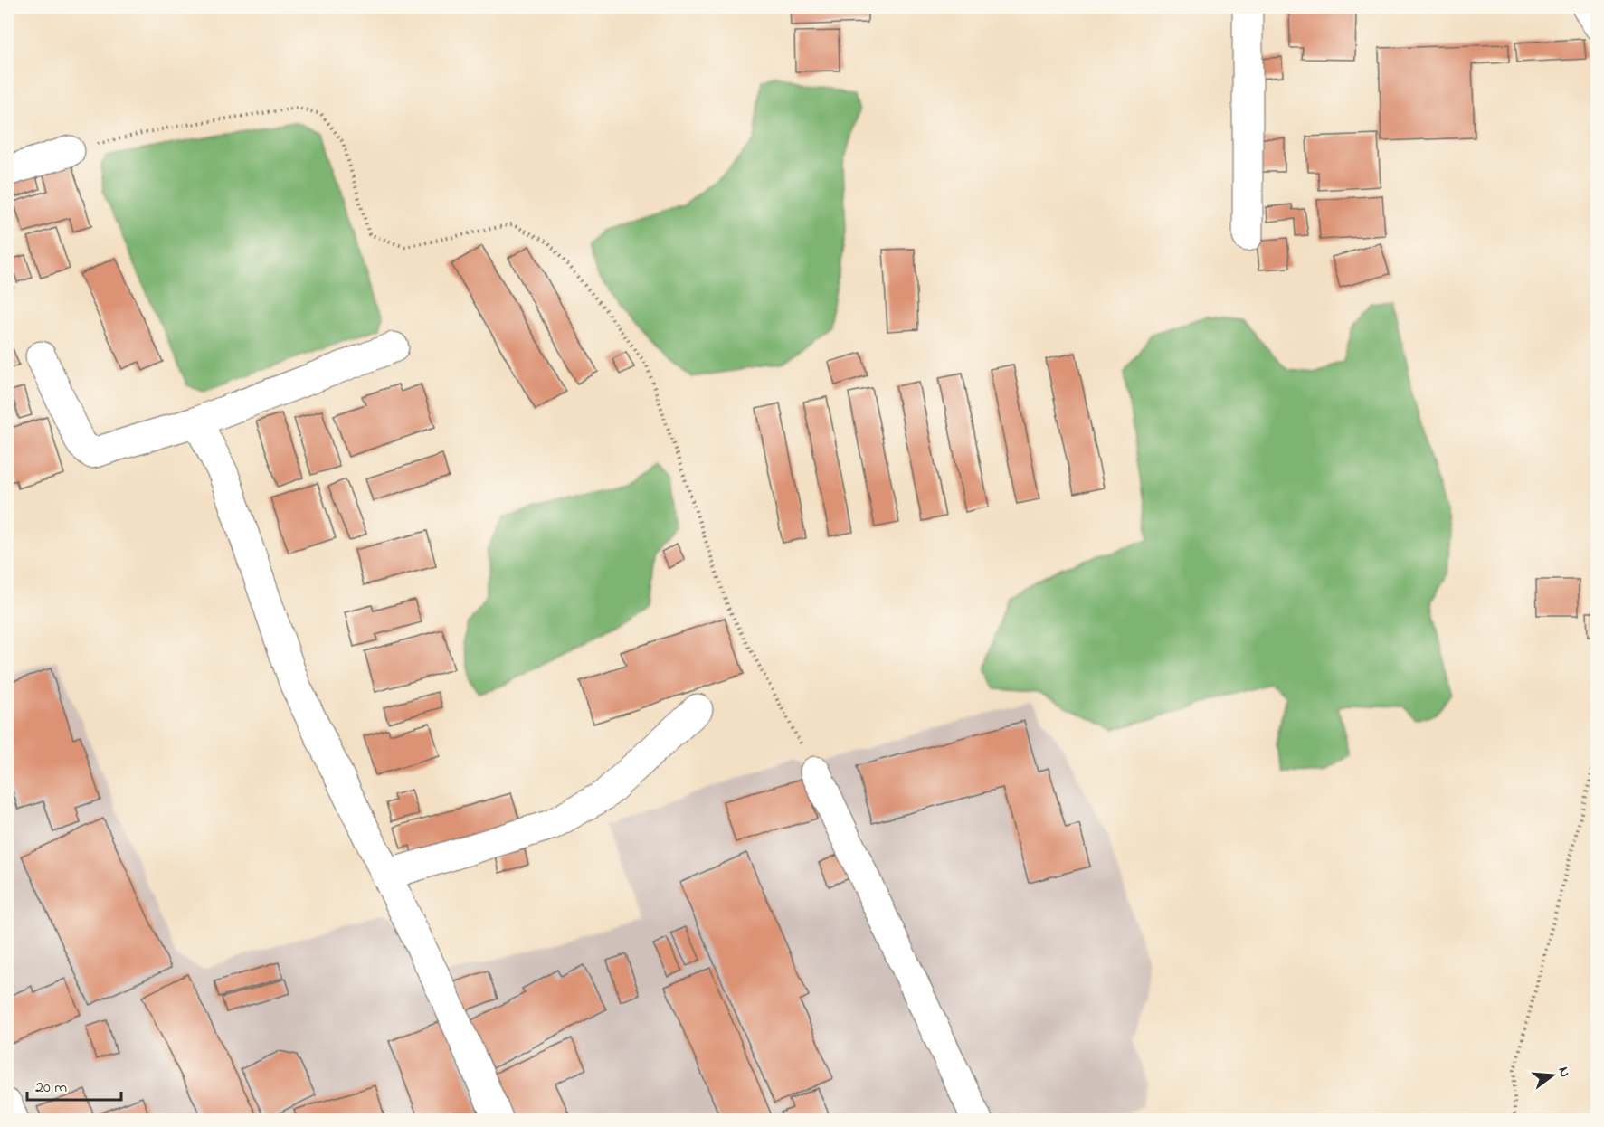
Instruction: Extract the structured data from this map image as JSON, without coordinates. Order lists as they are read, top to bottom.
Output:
{
  "scale_bar": "20 m",
  "north": "right"
}
